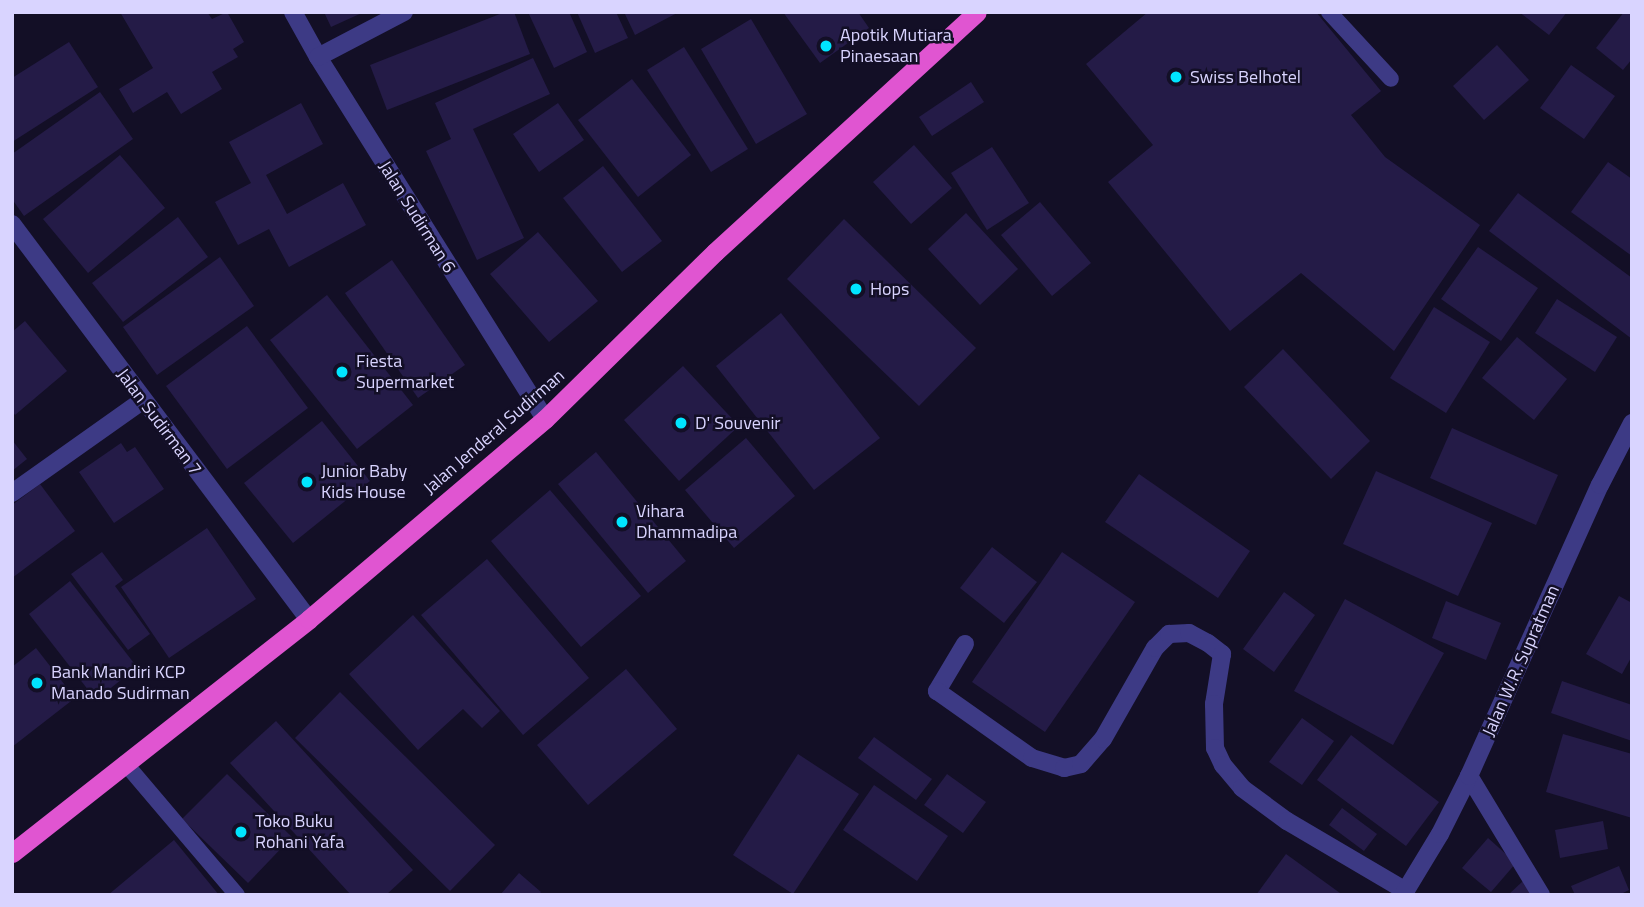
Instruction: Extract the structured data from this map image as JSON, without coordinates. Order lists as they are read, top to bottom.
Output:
{
  "streets": {
    "highway": ["Jalan Jenderal Sudirman"],
    "street": ["Jalan Sudirman 6", "Jalan Sudirman 7", "Jalan W.R. Supratman"]
  },
  "crossings": [
    ["Jalan Sudirman 6", "Jalan Jenderal Sudirman"],
    ["Jalan Sudirman 7", "Jalan Jenderal Sudirman"]
  ],
  "places": [
    "Apotik Mutiara Pinaesaan",
    "Swiss Belhotel",
    "Hops",
    "Fiesta Supermarket",
    "D' Souvenir",
    "Junior Baby Kids House",
    "Vihara Dhammadipa",
    "Bank Mandiri KCP Manado Sudirman",
    "Toko Buku Rohani Yafa"
  ]
}
